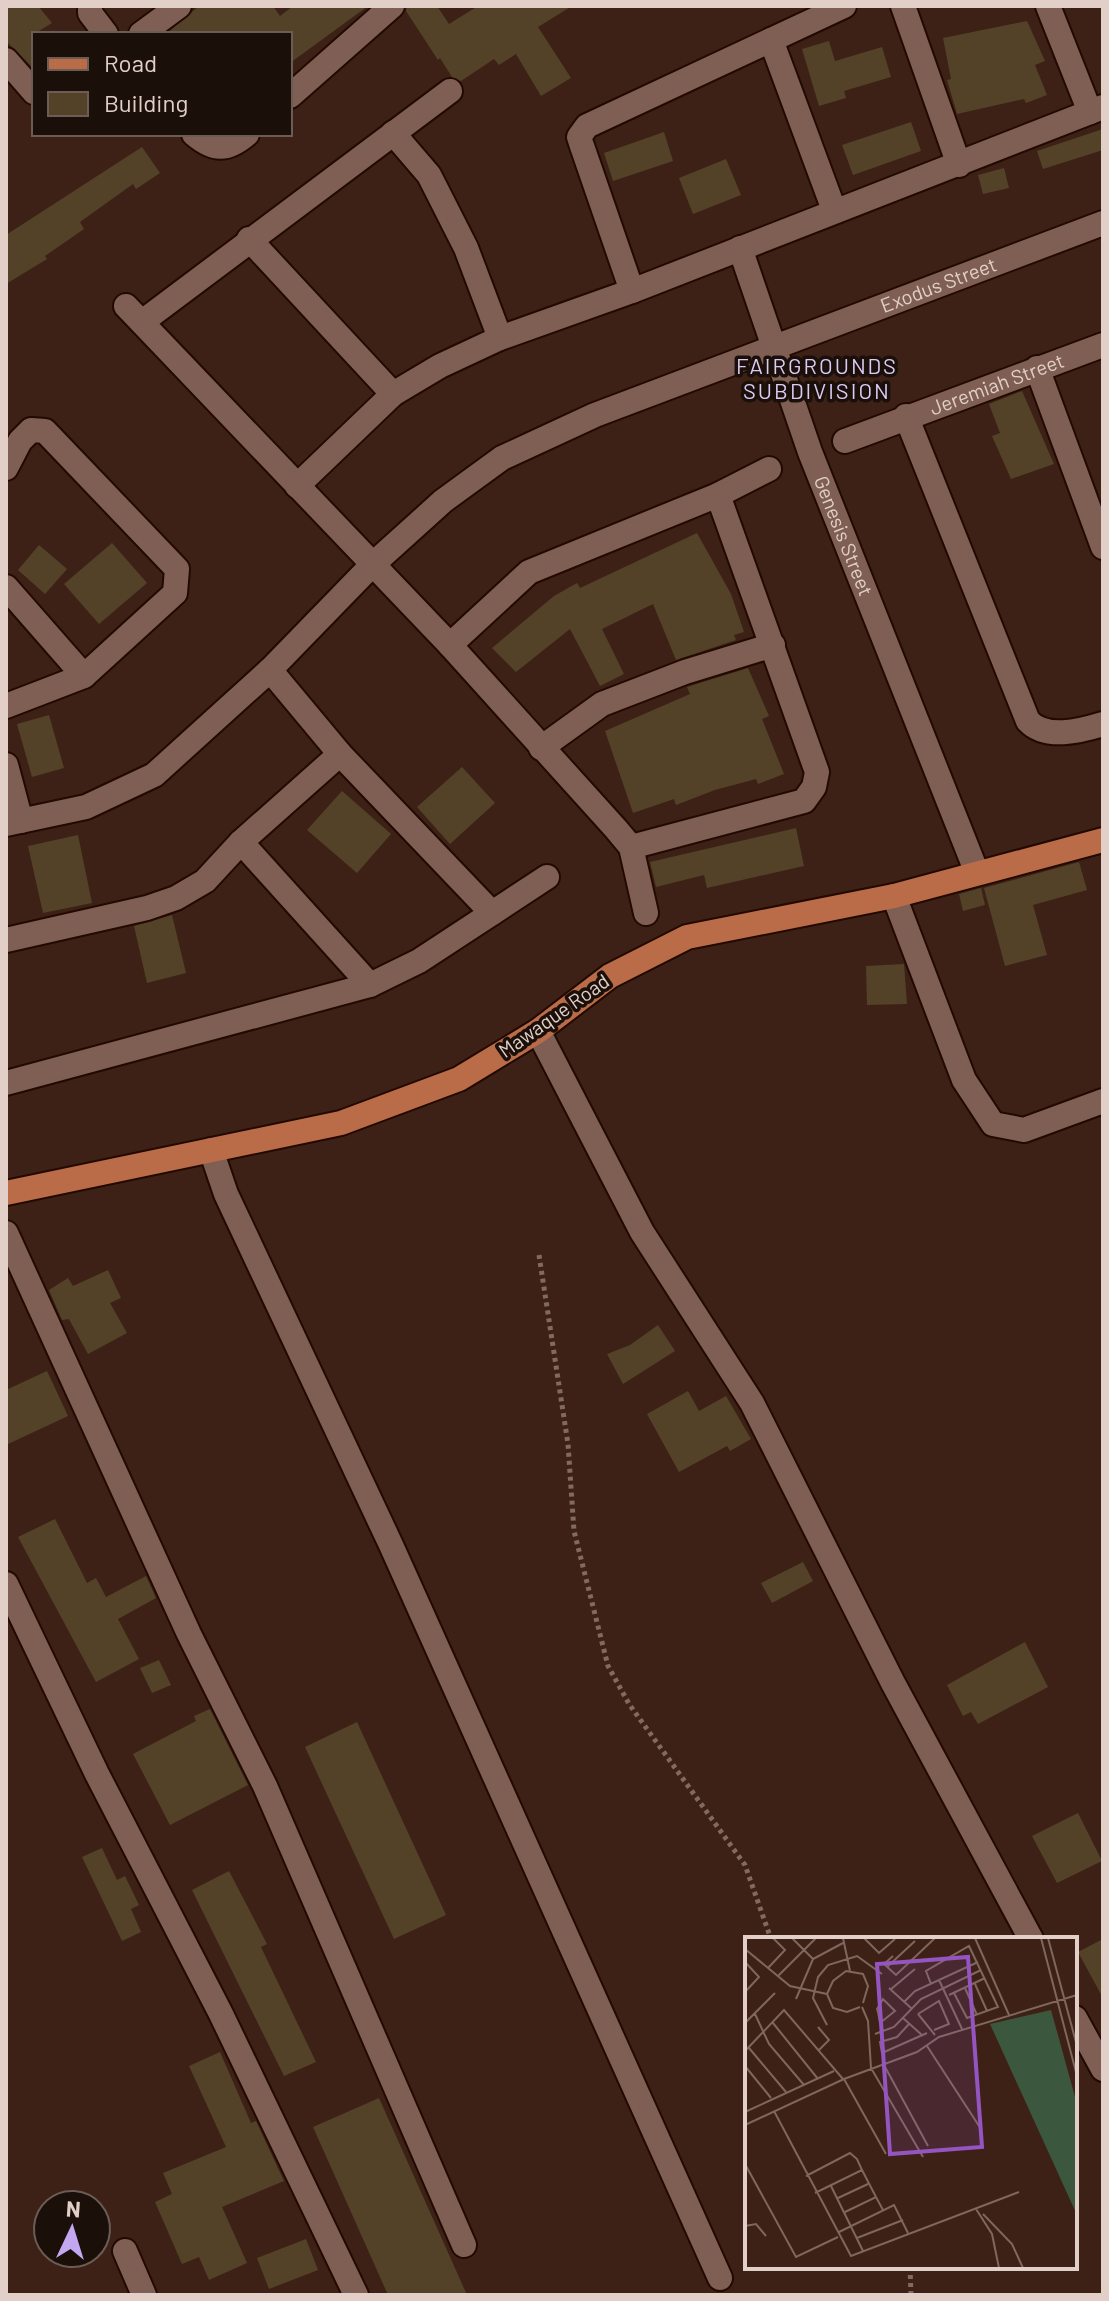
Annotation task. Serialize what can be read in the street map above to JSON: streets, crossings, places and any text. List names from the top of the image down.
{
  "streets": {
    "main road": ["Mawaque Road"],
    "street": ["Exodus Street", "Jeremiah Street", "Genesis Street"]
  },
  "crossings": [
    ["Exodus Street", "Genesis Street"],
    ["Genesis Street", "Mawaque Road"]
  ],
  "districts": ["FAIRGROUNDS SUBDIVISION"],
  "legend": ["Road", "Building"],
  "north": "top"
}
